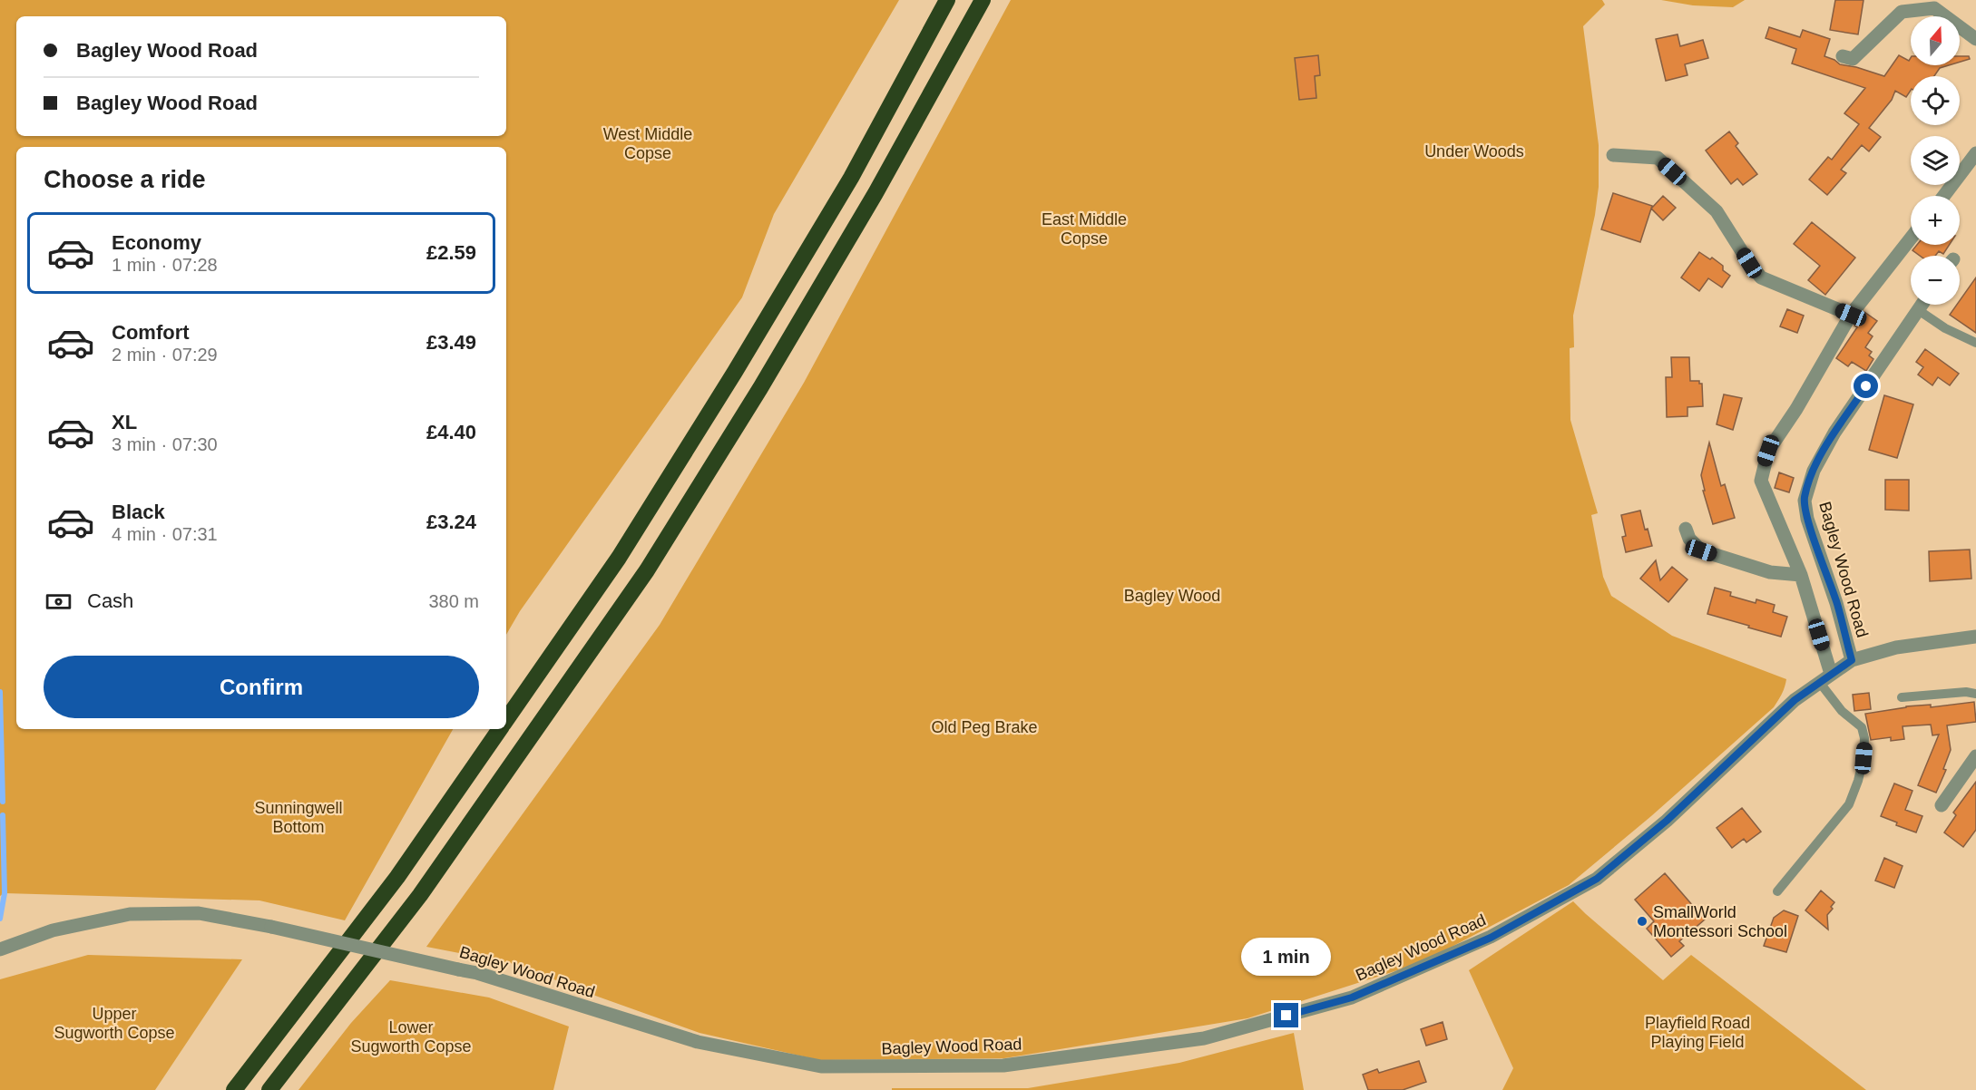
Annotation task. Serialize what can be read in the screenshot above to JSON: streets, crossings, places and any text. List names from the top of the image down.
{
  "streets": {
    "street": ["Bagley Wood Road"]
  },
  "parks": [
    "West Middle Copse",
    "Under Woods",
    "East Middle Copse",
    "Bagley Wood",
    "Old Peg Brake",
    "Sunningwell Bottom",
    "Upper Sugworth Copse",
    "Playfield Road Playing Field",
    "Lower Sugworth Copse"
  ],
  "places": ["SmallWorld Montessori School"],
  "north": "top",
  "page": {
    "map_buttons": ["+", "−"],
    "banner": ["Bagley Wood Road", "Bagley Wood Road"],
    "heading": "Choose a ride",
    "list": [
      {
        "name": "Economy",
        "note": "1 min · 07:28",
        "value": "£2.59"
      },
      {
        "name": "Comfort",
        "note": "2 min · 07:29",
        "value": "£3.49"
      },
      {
        "name": "XL",
        "note": "3 min · 07:30",
        "value": "£4.40"
      },
      {
        "name": "Black",
        "note": "4 min · 07:31",
        "value": "£3.24"
      }
    ],
    "pay": ["Cash", "380 m"],
    "buttons": "Confirm",
    "bubble": "1 min"
  }
}
